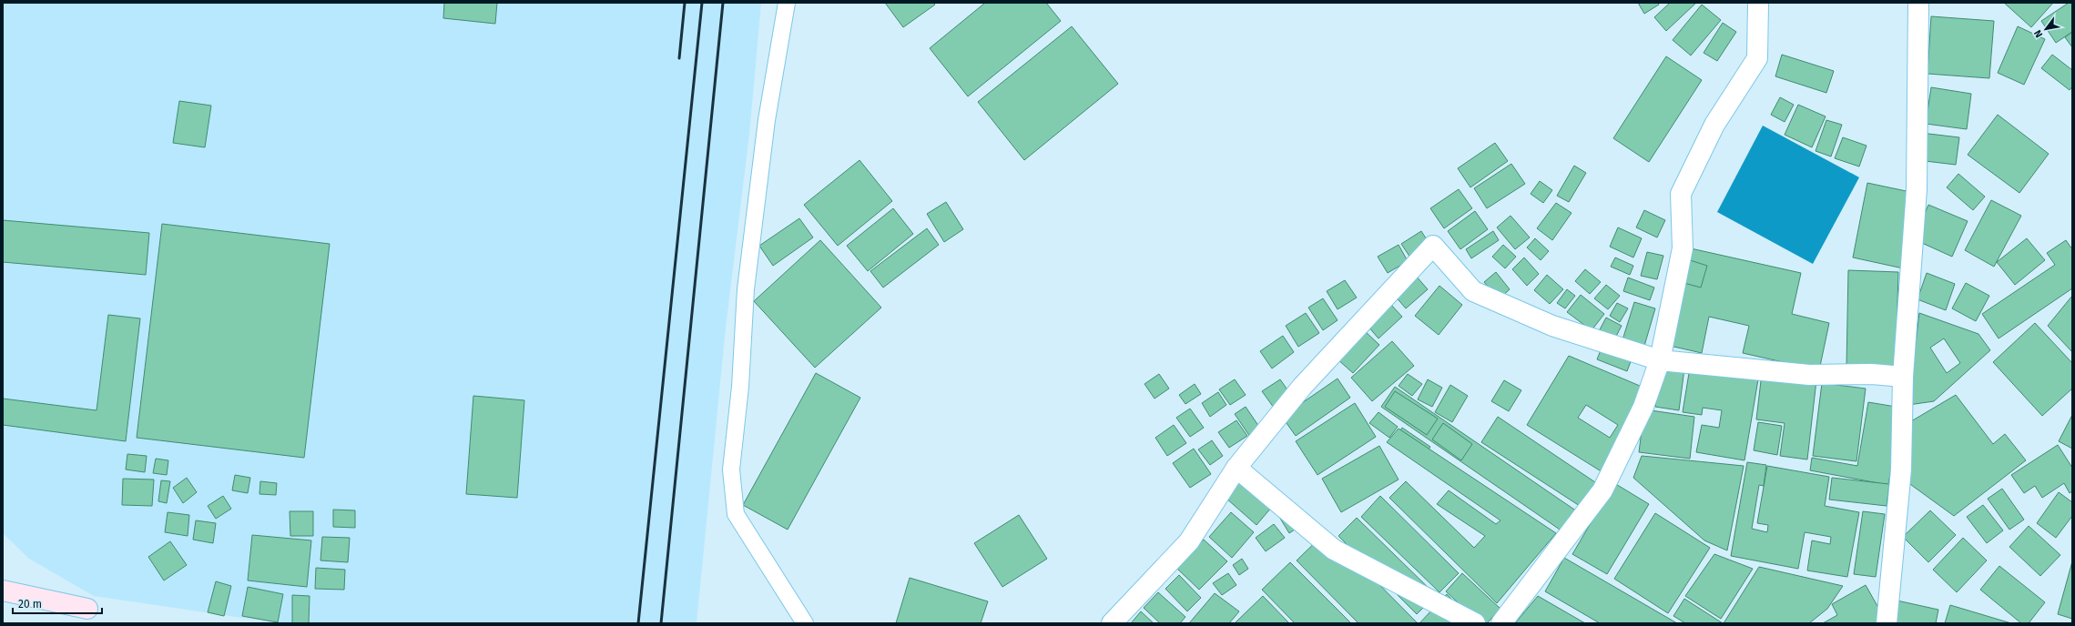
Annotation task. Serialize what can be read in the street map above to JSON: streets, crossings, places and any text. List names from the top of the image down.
{
  "scale_bar": "20 m",
  "north": "bottom left"
}
